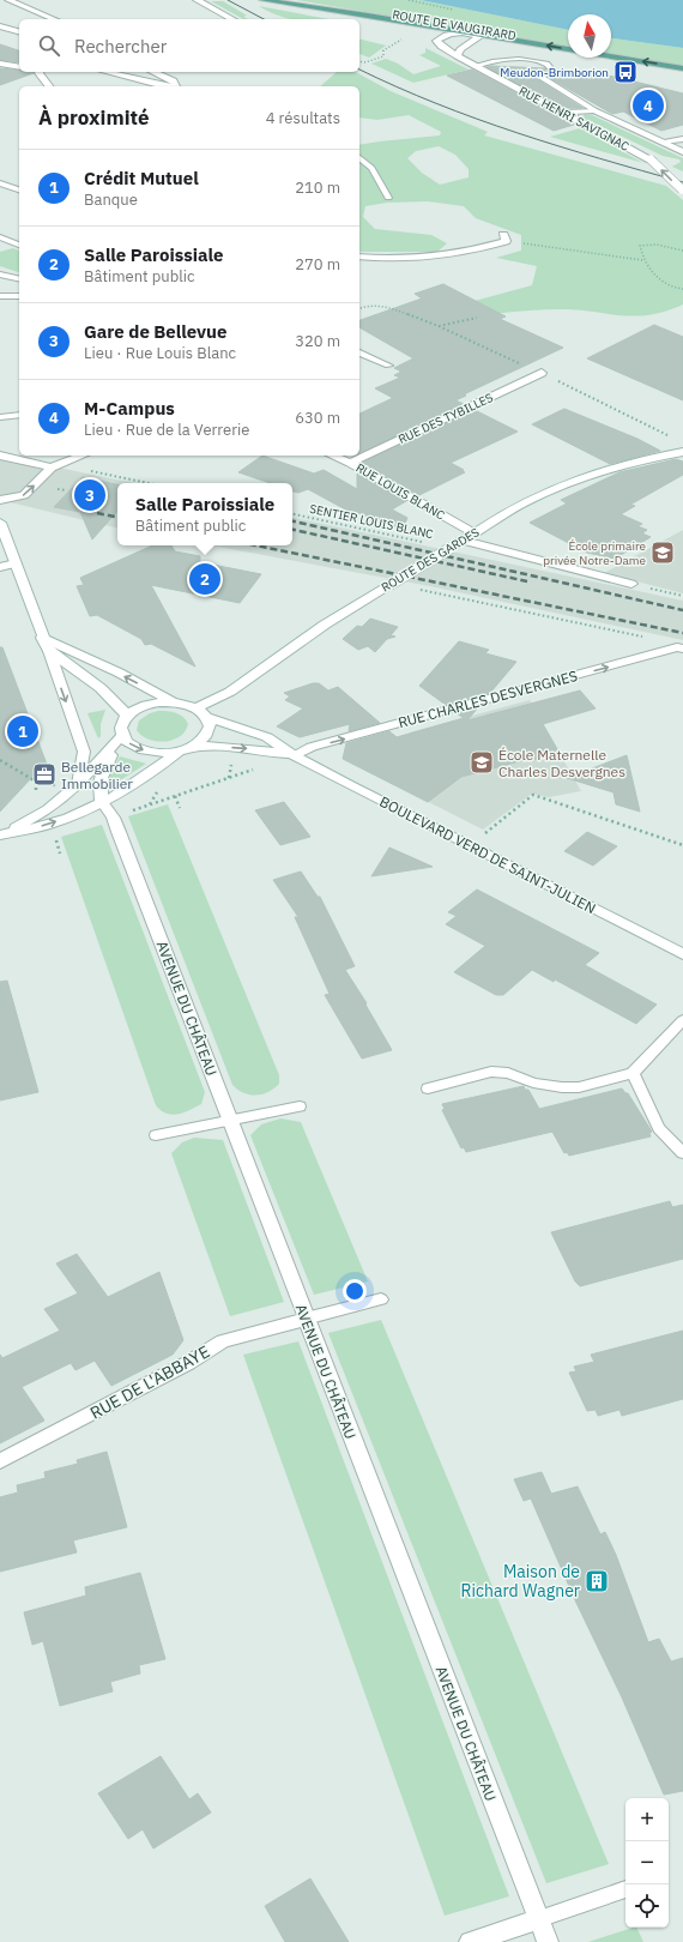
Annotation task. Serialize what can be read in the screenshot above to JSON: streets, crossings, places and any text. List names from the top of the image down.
{
  "streets": {
    "main road": ["ROUTE DE VAUGIRARD"],
    "street": [
      "RUE HENRI SAVIGNAC",
      "RUE DES TYBILLES",
      "RUE LOUIS BLANC",
      "ROUTE DES GARDES",
      "RUE CHARLES DESVERGNES",
      "BOULEVARD VERD DE SAINT-JULIEN",
      "AVENUE DU CHÂTEAU",
      "RUE DE L'ABBAYE"
    ],
    "path": ["SENTIER LOUIS BLANC"]
  },
  "crossings": [
    ["RUE DES TYBILLES", "RUE LOUIS BLANC"],
    ["RUE LOUIS BLANC", "ROUTE DES GARDES"],
    ["SENTIER LOUIS BLANC", "ROUTE DES GARDES"],
    ["ROUTE DES GARDES", "BOULEVARD VERD DE SAINT-JULIEN"],
    ["RUE CHARLES DESVERGNES", "BOULEVARD VERD DE SAINT-JULIEN"],
    ["AVENUE DU CHÂTEAU", "RUE DE L'ABBAYE"]
  ],
  "one_way": ["RUE CHARLES DESVERGNES"],
  "places": {
    "bus stop": ["Meudon-Brimborion"],
    "school or university": ["École primaire privée Notre-Dame", "École Maternelle Charles Desvergnes"],
    "office": ["Bellegarde Immobilier"],
    "building": ["Maison de Richard Wagner"]
  },
  "north": "top",
  "page": {
    "search": "Rechercher",
    "heading": ["À proximité", "4 résultats"],
    "pins": [
      "4",
      "3",
      "2",
      "1"
    ],
    "list": [
      {
        "mark": "1",
        "name": "Crédit Mutuel",
        "note": "Banque",
        "value": "210 m"
      },
      {
        "mark": "2",
        "name": "Salle Paroissiale",
        "note": "Bâtiment public",
        "value": "270 m"
      },
      {
        "mark": "3",
        "name": "Gare de Bellevue",
        "note": "Lieu · Rue Louis Blanc",
        "value": "320 m"
      },
      {
        "mark": "4",
        "name": "M-Campus",
        "note": "Lieu · Rue de la Verrerie",
        "value": "630 m"
      }
    ],
    "popup": ["Salle Paroissiale", "Bâtiment public"],
    "map_buttons": ["+", "−"]
  }
}
